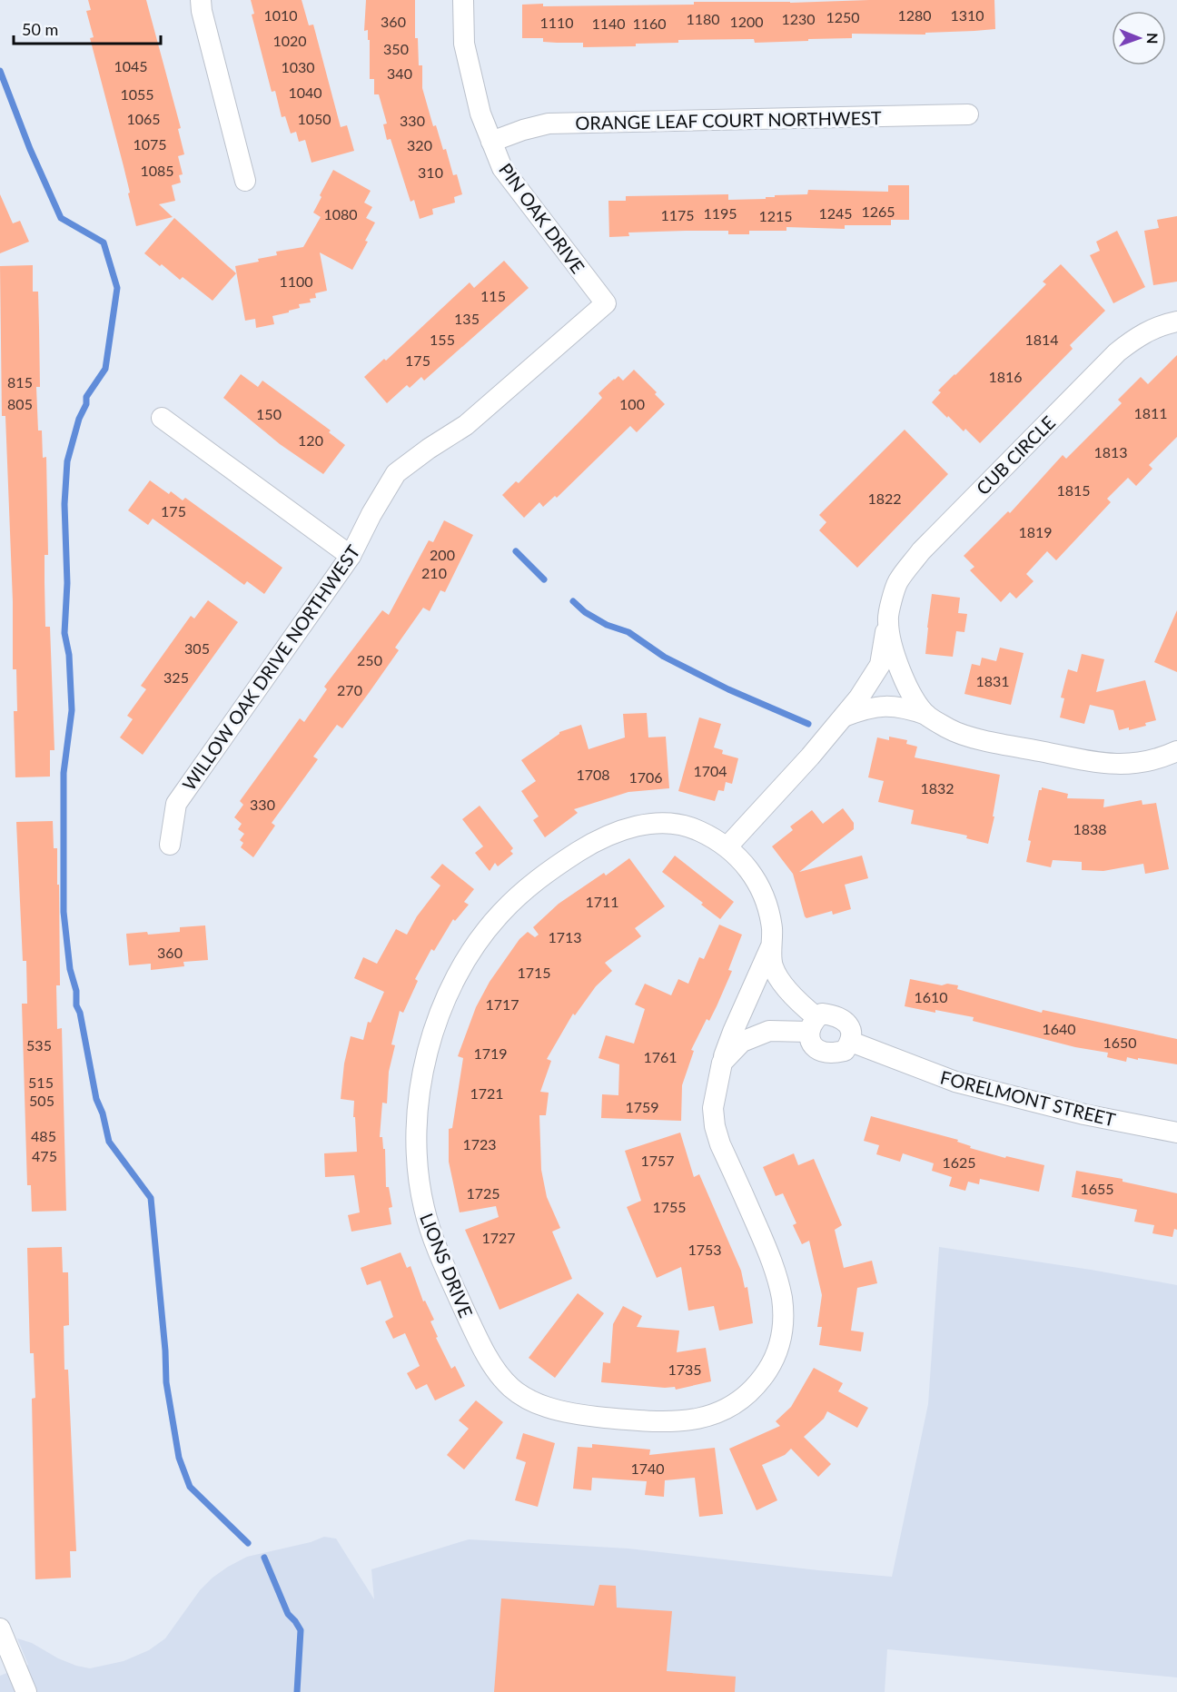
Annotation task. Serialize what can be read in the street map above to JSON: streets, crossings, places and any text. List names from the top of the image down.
{
  "streets": {
    "street": [
      "ORANGE LEAF COURT NORTHWEST",
      "PIN OAK DRIVE",
      "CUB CIRCLE",
      "WILLOW OAK DRIVE NORTHWEST",
      "FORELMONT STREET",
      "LIONS DRIVE"
    ]
  },
  "crossings": [
    ["ORANGE LEAF COURT NORTHWEST", "PIN OAK DRIVE"],
    ["PIN OAK DRIVE", "WILLOW OAK DRIVE NORTHWEST"],
    ["CUB CIRCLE", "LIONS DRIVE"],
    ["FORELMONT STREET", "LIONS DRIVE"]
  ],
  "house_numbers": [
    "1010",
    "1280",
    "1310",
    "1250",
    "1180",
    "1230",
    "360",
    "1200",
    "1110",
    "1140",
    "1160",
    "1020",
    "350",
    "1045",
    "1030",
    "340",
    "1040",
    "1055",
    "1065",
    "1050",
    "330",
    "1075",
    "320",
    "1085",
    "310",
    "1265",
    "1195",
    "1245",
    "1080",
    "1175",
    "1215",
    "1100",
    "115",
    "135",
    "155",
    "1814",
    "175",
    "1816",
    "815",
    "805",
    "100",
    "1811",
    "150",
    "120",
    "1813",
    "1815",
    "1822",
    "175",
    "1819",
    "200",
    "210",
    "305",
    "250",
    "325",
    "1831",
    "270",
    "1704",
    "1708",
    "1706",
    "1832",
    "330",
    "1838",
    "1711",
    "1713",
    "360",
    "1715",
    "1610",
    "1717",
    "1640",
    "1650",
    "535",
    "1719",
    "1761",
    "515",
    "1721",
    "505",
    "1759",
    "485",
    "1723",
    "475",
    "1757",
    "1625",
    "1655",
    "1725",
    "1755",
    "1727",
    "1753",
    "1735",
    "1740"
  ],
  "scale_bar": "50 m",
  "north": "right"
}
